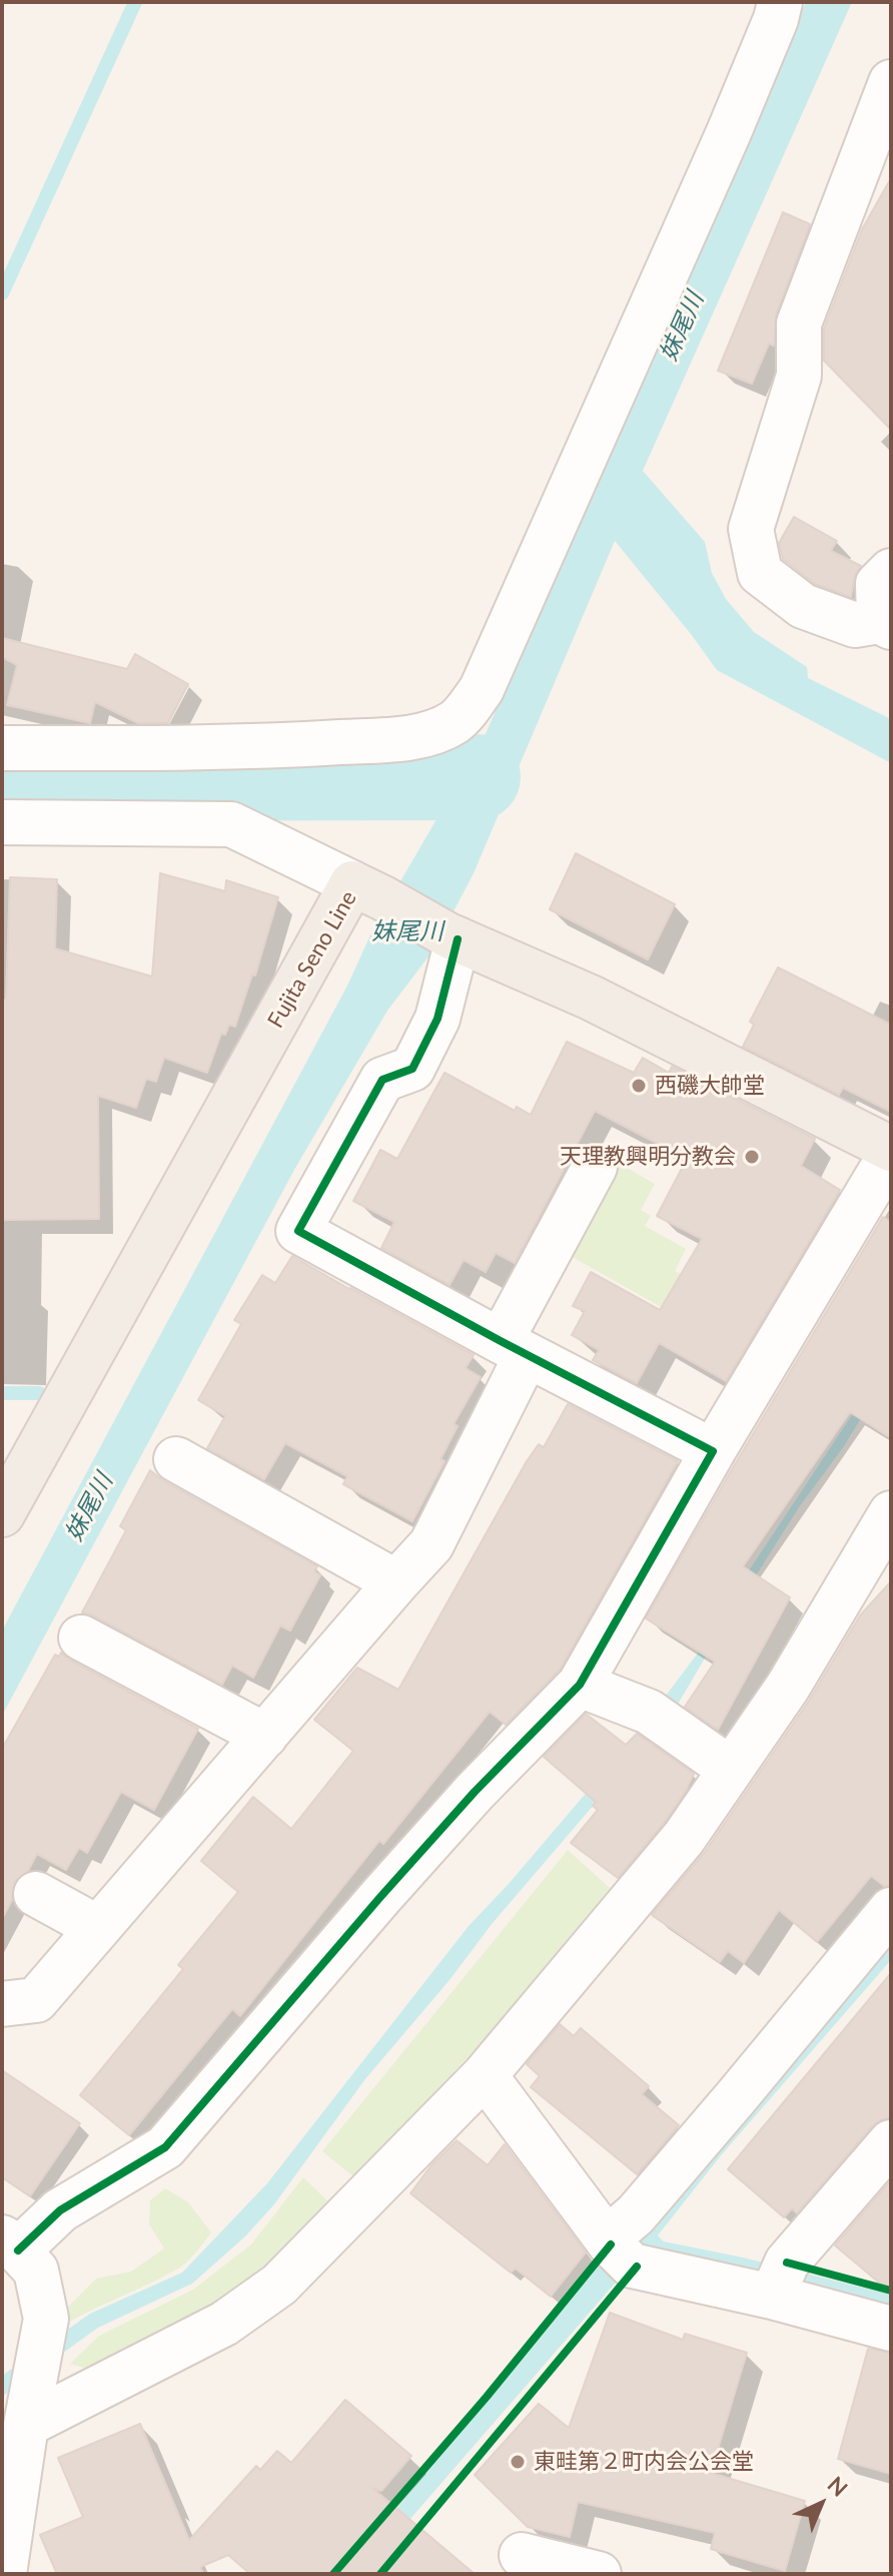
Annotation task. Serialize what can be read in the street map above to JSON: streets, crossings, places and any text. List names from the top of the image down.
{
  "streets": {
    "main road": ["Fujita Seno Line"]
  },
  "water": ["妹尾川"],
  "places": ["西磯大帥堂", "天理教興明分教会", "東畦第２町内会公会堂"],
  "north": "top right"
}
